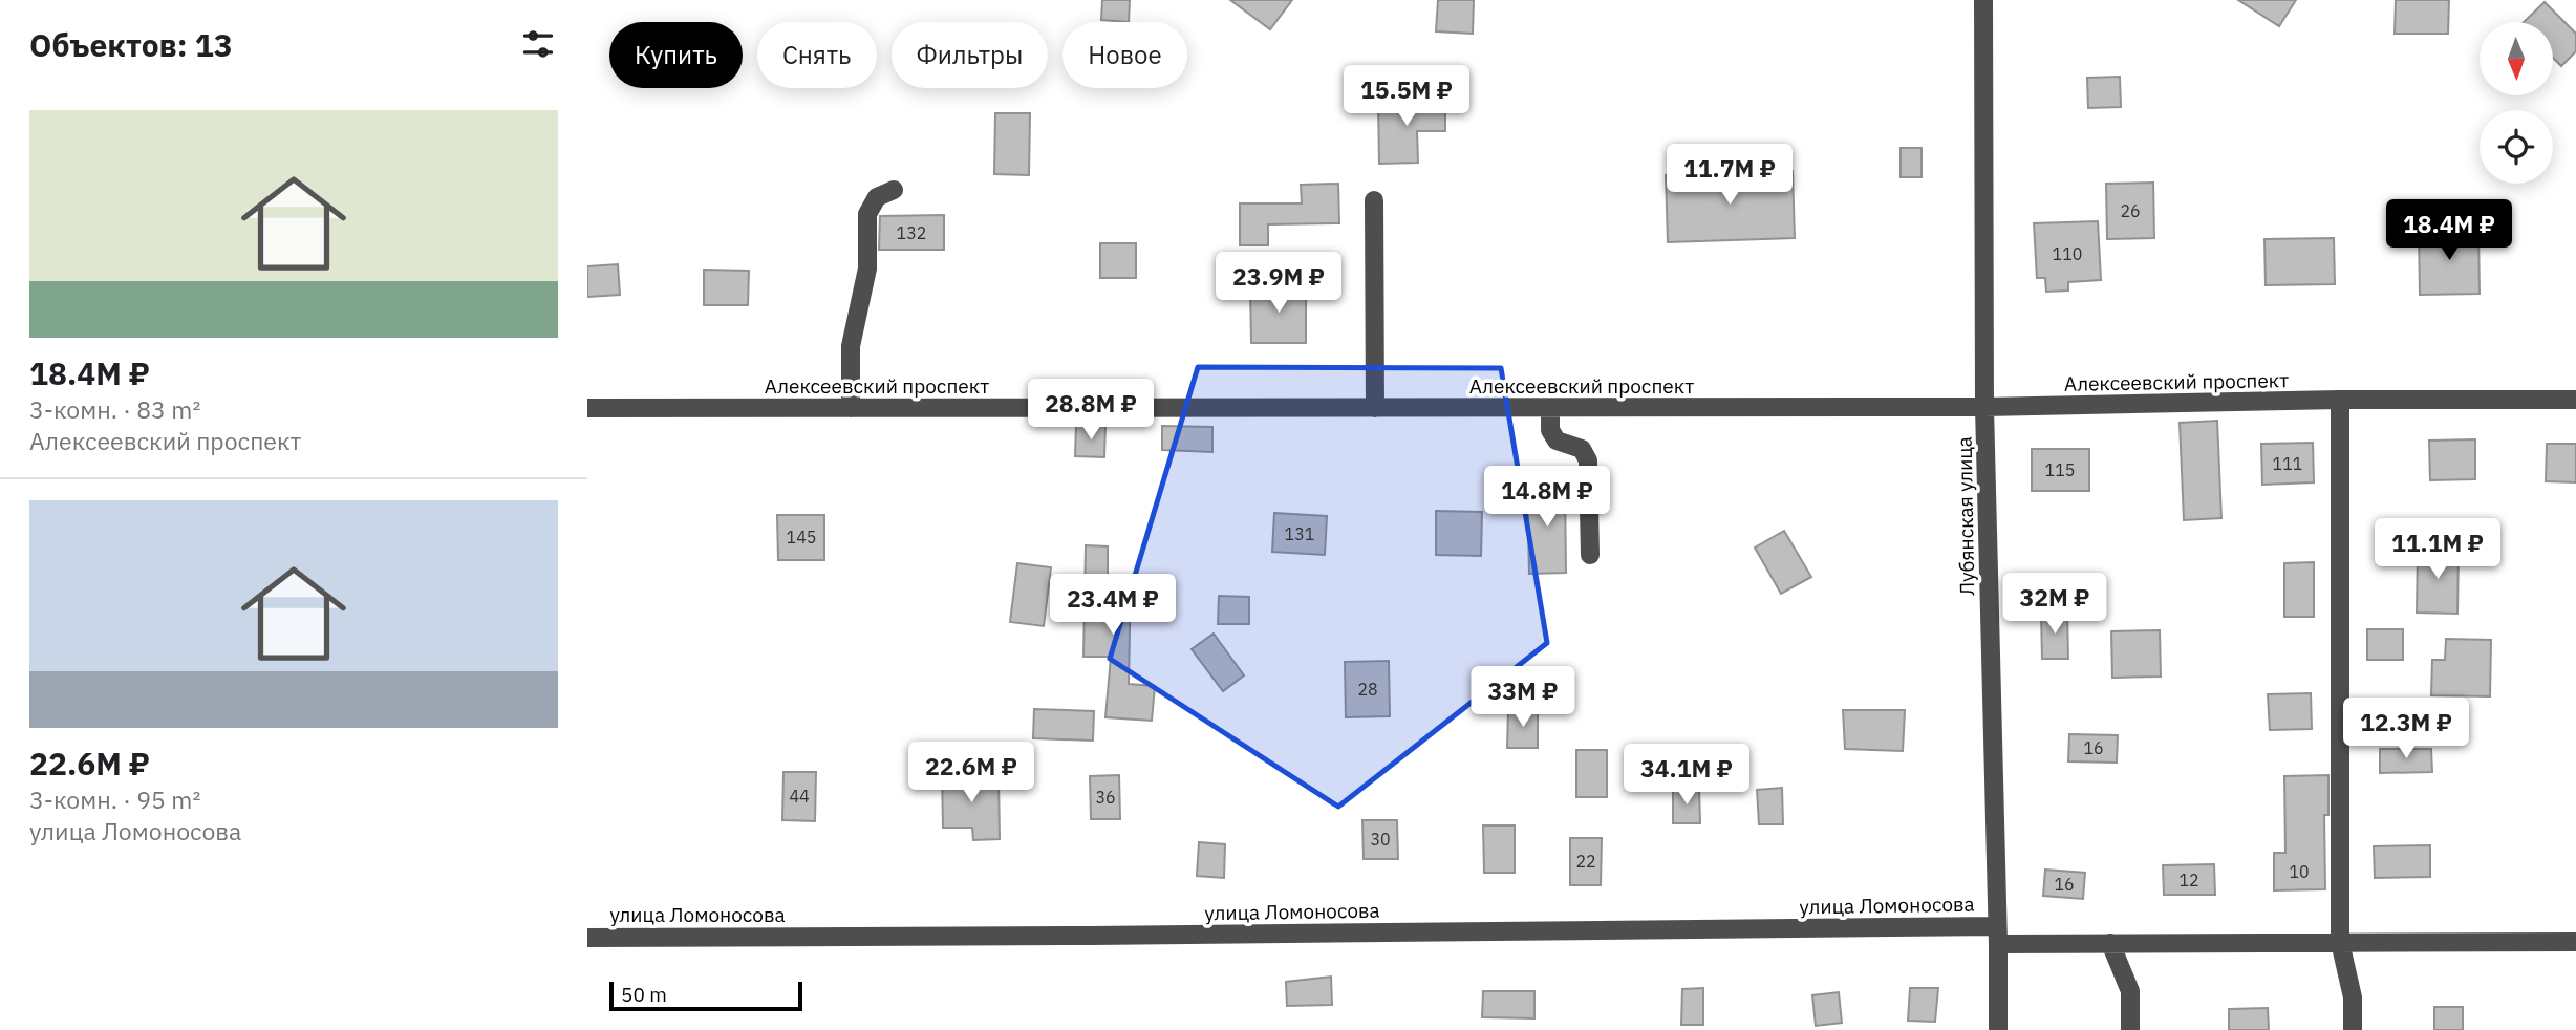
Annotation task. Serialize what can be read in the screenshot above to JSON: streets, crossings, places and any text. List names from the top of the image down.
{
  "streets": {
    "street": ["Алексеевский проспект", "Лубянская улица", "улица Ломоносова"]
  },
  "crossings": [
    ["Алексеевский проспект", "Лубянская улица"],
    ["Лубянская улица", "улица Ломоносова"]
  ],
  "house_numbers": [
    "26",
    "132",
    "110",
    "111",
    "115",
    "131",
    "145",
    "28",
    "16",
    "44",
    "36",
    "30",
    "22",
    "10",
    "12",
    "16"
  ],
  "scale_bar": "50 m",
  "north": "bottom",
  "page": {
    "heading": "Объектов: 13",
    "chip": [
      "Купить",
      "Снять",
      "Фильтры",
      "Новое"
    ],
    "price": [
      "15.5M ₽",
      "11.7M ₽",
      "18.4M ₽",
      "23.9M ₽",
      "28.8M ₽",
      "14.8M ₽",
      "11.1M ₽",
      "32M ₽",
      "23.4M ₽",
      "33M ₽",
      "12.3M ₽",
      "22.6M ₽",
      "34.1M ₽"
    ],
    "list": [
      {
        "name": "18.4M ₽",
        "note": "3-комн. · 83 m² · Алексеевский проспект"
      },
      {
        "name": "22.6M ₽",
        "note": "3-комн. · 95 m² · улица Ломоносова"
      }
    ],
    "scale": "50 m"
  }
}
